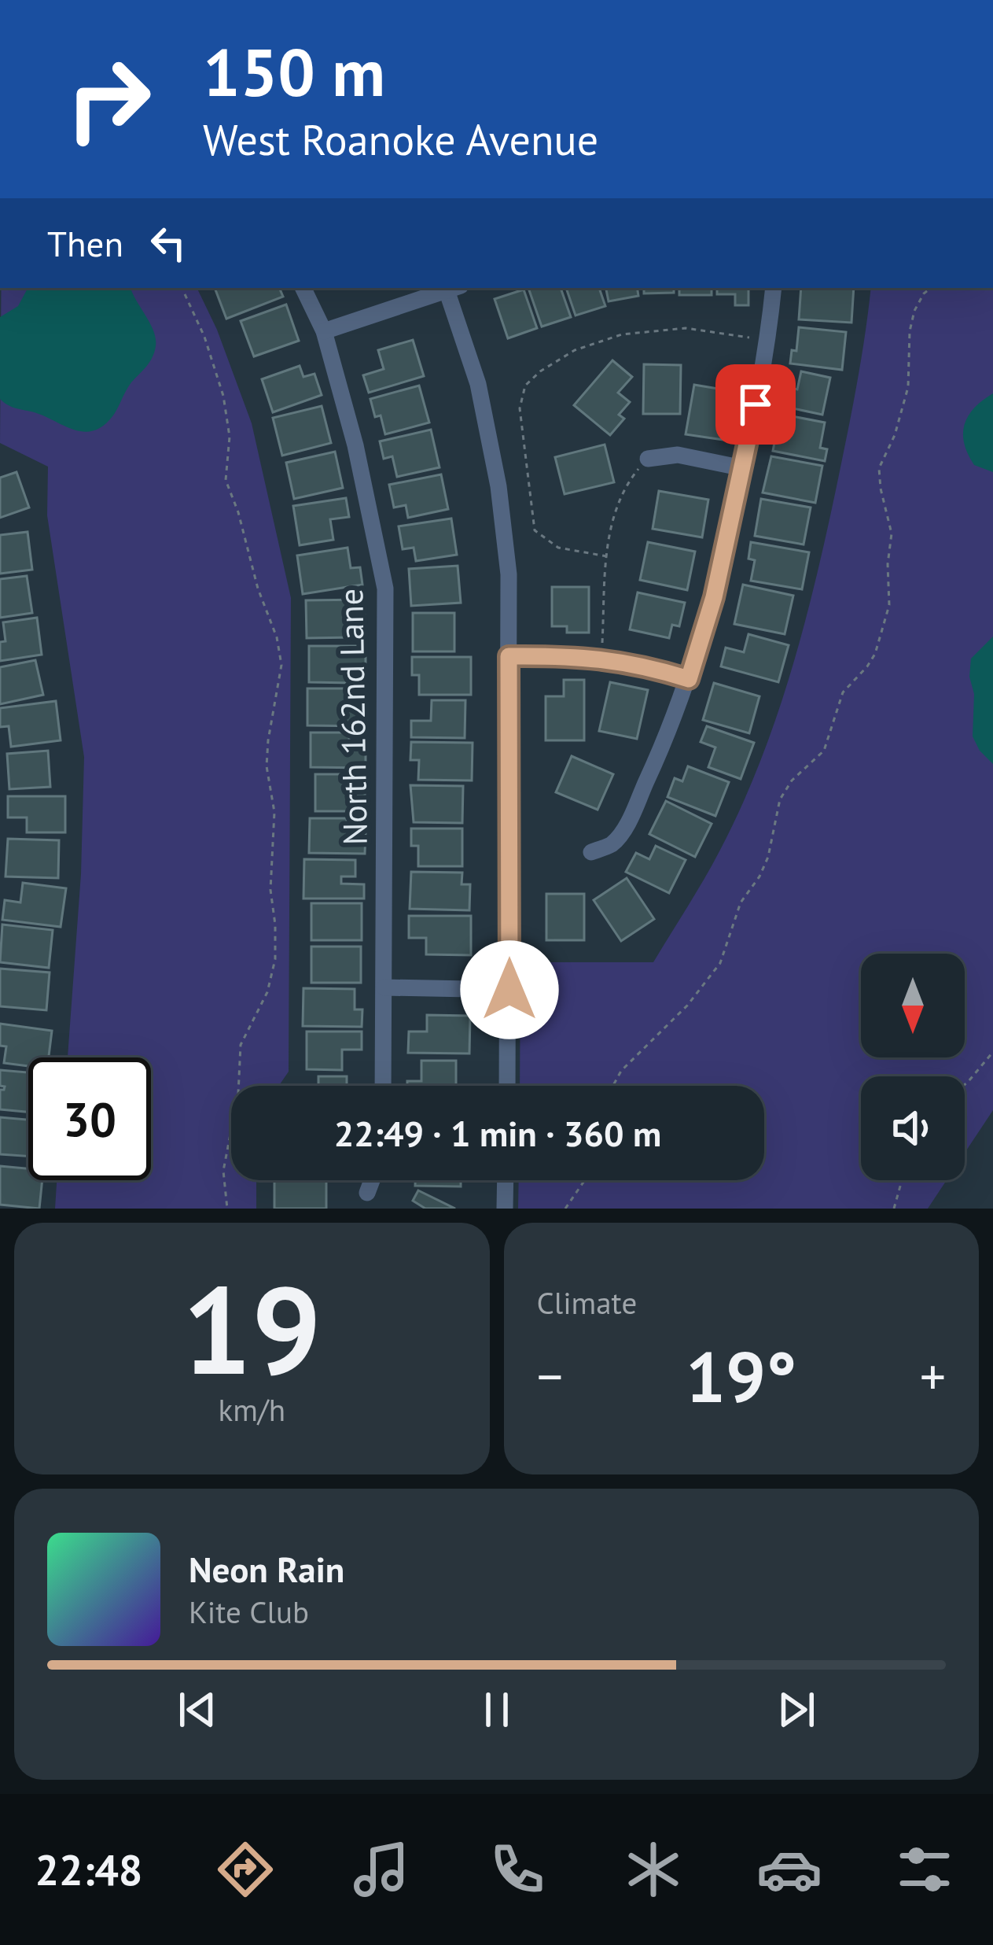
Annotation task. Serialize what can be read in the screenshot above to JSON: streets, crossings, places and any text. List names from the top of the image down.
{
  "streets": {
    "street": ["North 162nd Lane"]
  },
  "north": "bottom",
  "page": {
    "turn": ["150 m", "West Roanoke Avenue"],
    "then": "Then",
    "limit": "30",
    "trip": "22:49 · 1 min · 360 m",
    "tile": [
      ["19", "km/h"],
      "Climate"
    ],
    "heat": ["−", "19°", "+"],
    "song": ["Neon Rain", "Kite Club"],
    "tabs": "22:48"
  }
}
